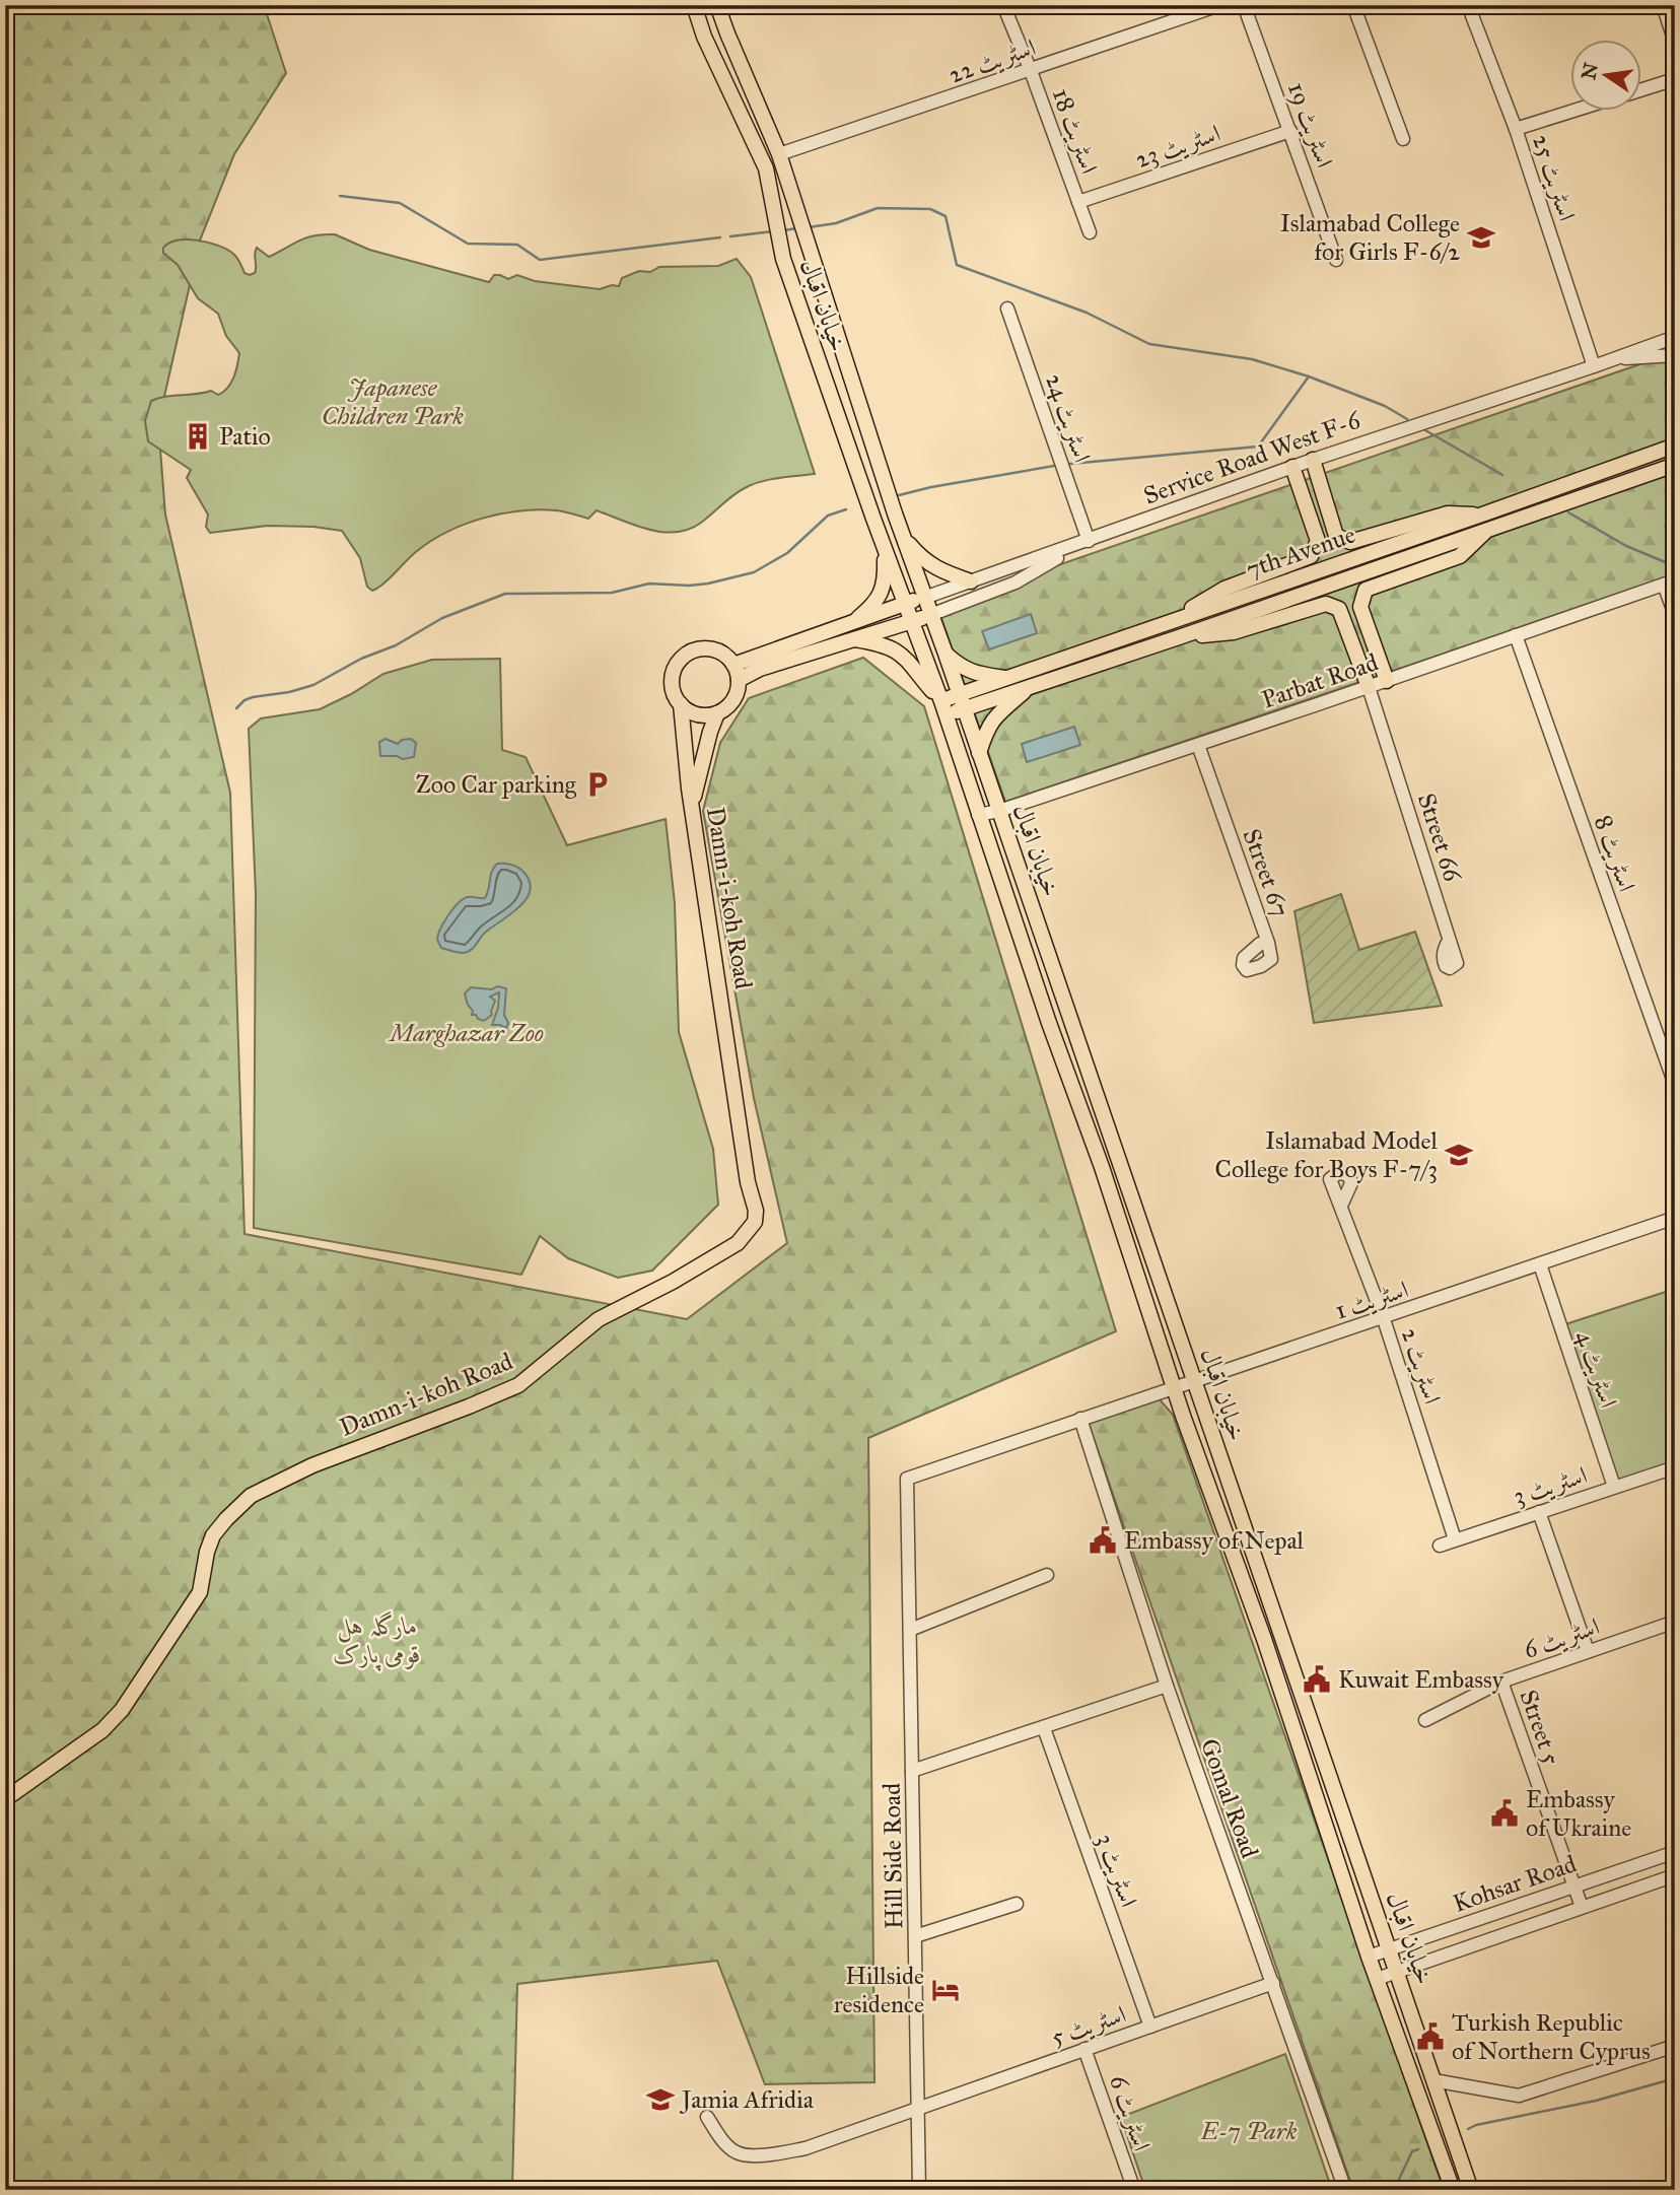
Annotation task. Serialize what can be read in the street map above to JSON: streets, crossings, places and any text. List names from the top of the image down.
{
  "streets": {
    "main road": [
      "خیابان اقبال",
      "Service Road West F-6",
      "7th Avenue",
      "Damn-i-koh Road"
    ],
    "street": [
      "اسٹریٹ 22",
      "اسٹریٹ 19",
      "اسٹریٹ 18",
      "اسٹریٹ 23",
      "اسٹریٹ 25",
      "اسٹریٹ 24",
      "Parbat Road",
      "Street 66",
      "اسٹریٹ 8",
      "Street 67",
      "اسٹریٹ 1",
      "اسٹریٹ 2",
      "اسٹریٹ 4",
      "اسٹریٹ 3",
      "اسٹریٹ 6",
      "Street 5",
      "Gomal Road",
      "Hill Side Road",
      "Kohsar Road",
      "اسٹریٹ 5"
    ]
  },
  "crossings": [
    ["اسٹریٹ 22", "اسٹریٹ 18"],
    ["اسٹریٹ 22", "خیابان اقبال"],
    ["اسٹریٹ 19", "اسٹریٹ 23"],
    ["اسٹریٹ 18", "اسٹریٹ 23"],
    ["اسٹریٹ 25", "Service Road West F-6"],
    ["خیابان اقبال", "Service Road West F-6"],
    ["خیابان اقبال", "7th Avenue"],
    ["خیابان اقبال", "Parbat Road"],
    ["خیابان اقبال", "اسٹریٹ 1"],
    ["خیابان اقبال", "Kohsar Road"],
    ["اسٹریٹ 24", "Service Road West F-6"],
    ["Parbat Road", "Street 66"],
    ["Parbat Road", "اسٹریٹ 8"],
    ["Parbat Road", "Street 67"],
    ["اسٹریٹ 1", "اسٹریٹ 2"],
    ["اسٹریٹ 1", "اسٹریٹ 4"],
    ["اسٹریٹ 1", "Gomal Road"],
    ["اسٹریٹ 1", "Hill Side Road"],
    ["اسٹریٹ 2", "اسٹریٹ 3"],
    ["اسٹریٹ 4", "اسٹریٹ 3"],
    ["اسٹریٹ 3", "اسٹریٹ 5"],
    ["اسٹریٹ 6", "Street 5"],
    ["اسٹریٹ 6", "اسٹریٹ 5"],
    ["Street 5", "Kohsar Road"],
    ["Gomal Road", "اسٹریٹ 5"],
    ["Hill Side Road", "اسٹریٹ 5"]
  ],
  "parks": [
    "Japanese Children Park",
    "Marghazar Zoo",
    "مارگلہ ہل قومی پارک",
    "E-7 Park"
  ],
  "places": {
    "school or university": ["Islamabad College for Girls F-6/2", "Islamabad Model College for Boys F-7/3", "Jamia Afridia"],
    "building": ["Patio"],
    "parking": ["Zoo Car parking"],
    "public building": [
      "Embassy of Nepal",
      "Kuwait Embassy",
      "Embassy of Ukraine",
      "Turkish Republic of Northern Cyprus"
    ],
    "hotel": ["Hillside residence"]
  },
  "north": "left"
}
